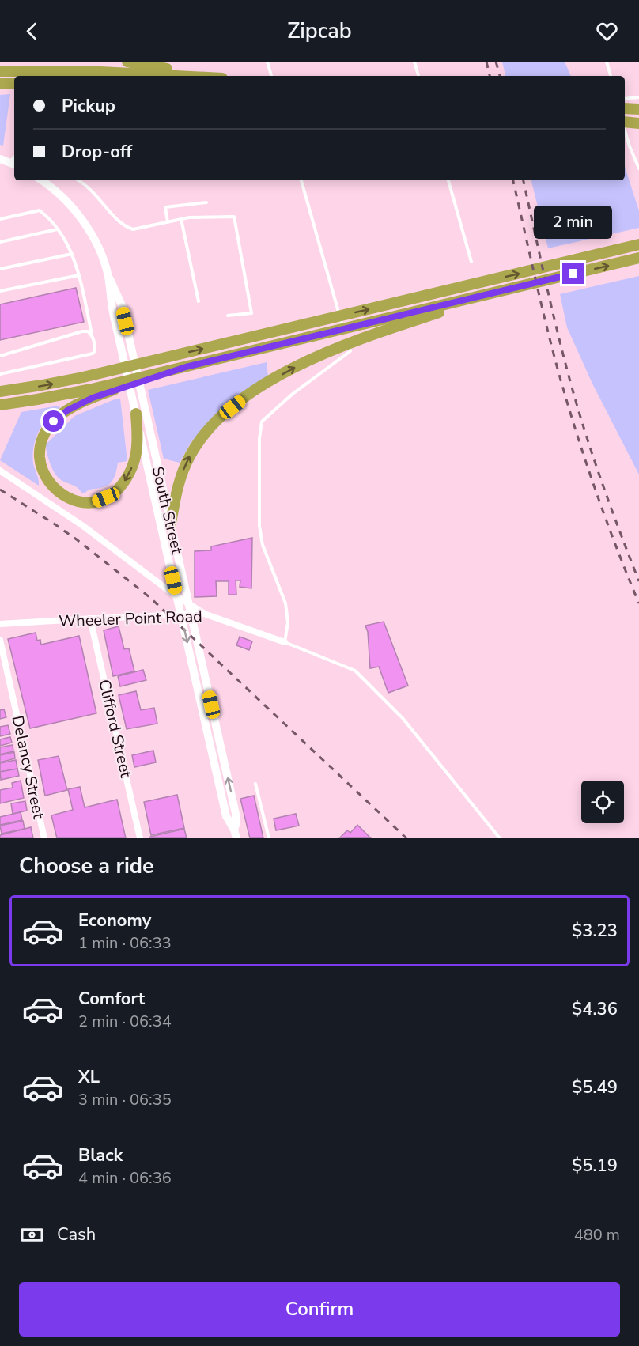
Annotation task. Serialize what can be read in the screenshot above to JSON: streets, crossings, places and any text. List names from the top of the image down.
{
  "streets": {
    "main road": ["South Street"],
    "street": ["Wheeler Point Road", "Clifford Street", "Delancy Street"]
  },
  "crossings": [
    ["Wheeler Point Road", "Clifford Street"]
  ],
  "page": {
    "header": "Zipcab",
    "banner": ["Pickup", "Drop-off"],
    "bubble": "2 min",
    "heading": "Choose a ride",
    "list": [
      {
        "name": "Economy",
        "note": "1 min · 06:33",
        "value": "$3.23"
      },
      {
        "name": "Comfort",
        "note": "2 min · 06:34",
        "value": "$4.36"
      },
      {
        "name": "XL",
        "note": "3 min · 06:35",
        "value": "$5.49"
      },
      {
        "name": "Black",
        "note": "4 min · 06:36",
        "value": "$5.19"
      }
    ],
    "pay": ["Cash", "480 m"],
    "buttons": "Confirm"
  }
}
